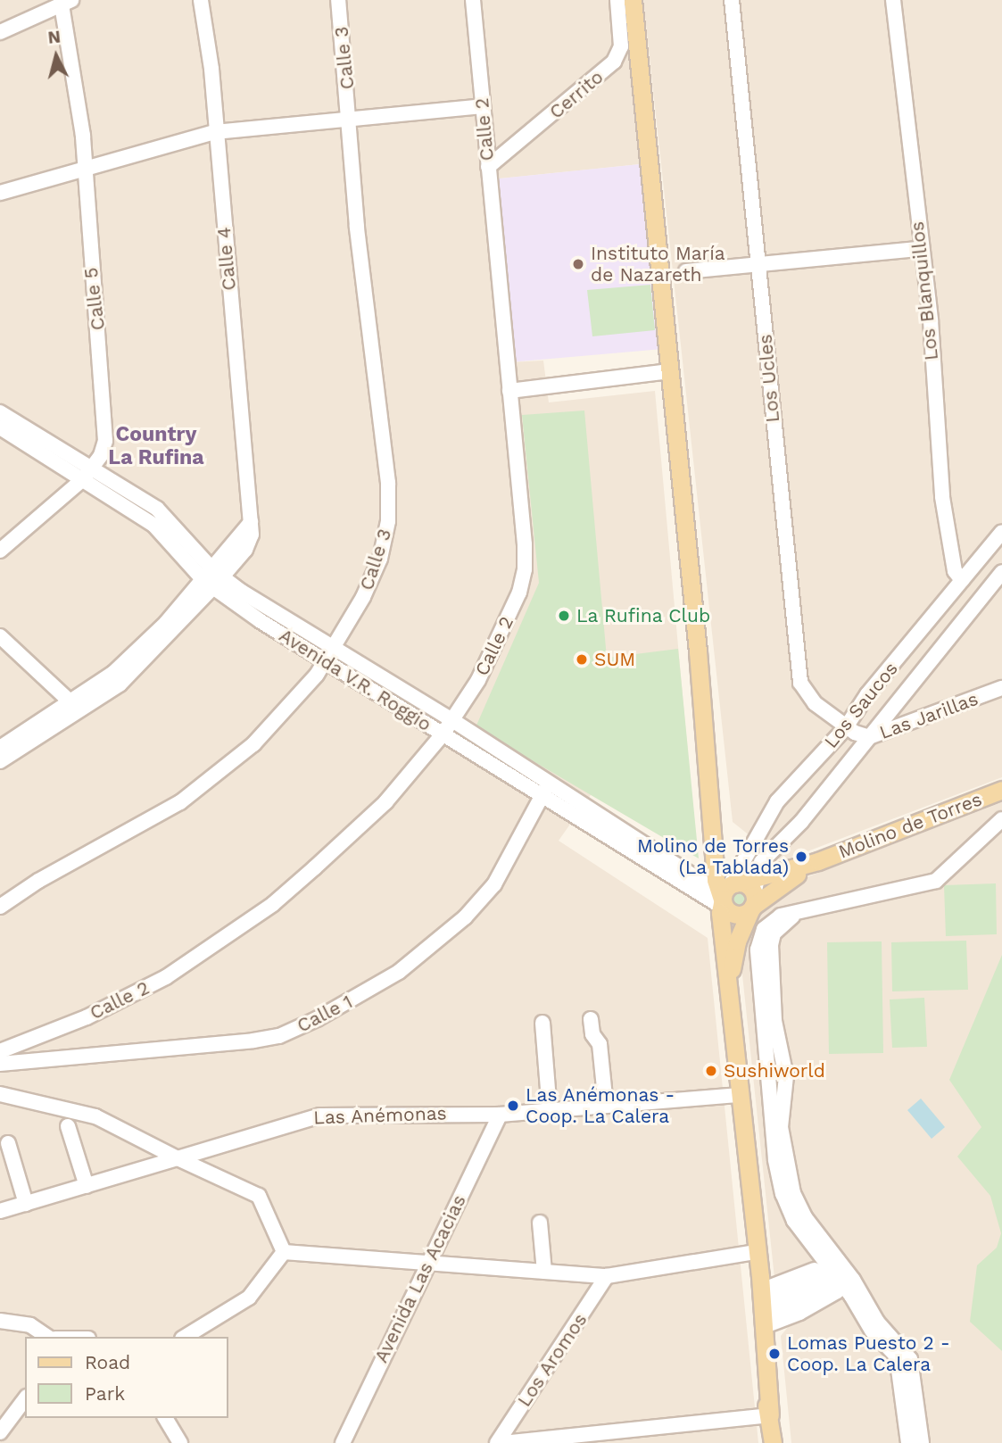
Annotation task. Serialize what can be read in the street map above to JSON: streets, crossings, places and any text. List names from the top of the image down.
{
  "streets": {
    "main road": ["Molino de Torres"],
    "street": [
      "Calle 3",
      "Cerrito",
      "Calle 2",
      "Calle 4",
      "Los Blanquillos",
      "Calle 5",
      "Los Ucles",
      "Avenida V.R. Roggio",
      "Los Saucos",
      "Las Jarillas",
      "Calle 1",
      "Las Anémonas",
      "Avenida Las Acacias",
      "Los Aromos"
    ]
  },
  "crossings": [
    ["Calle 3", "Avenida V.R. Roggio"],
    ["Cerrito", "Calle 2"],
    ["Calle 2", "Avenida V.R. Roggio"],
    ["Calle 4", "Avenida V.R. Roggio"],
    ["Los Blanquillos", "Los Saucos"],
    ["Calle 5", "Avenida V.R. Roggio"],
    ["Los Ucles", "Los Saucos"],
    ["Los Ucles", "Las Jarillas"],
    ["Avenida V.R. Roggio", "Los Saucos"],
    ["Avenida V.R. Roggio", "Molino de Torres"],
    ["Avenida V.R. Roggio", "Calle 1"],
    ["Los Saucos", "Las Jarillas"],
    ["Los Saucos", "Molino de Torres"],
    ["Las Anémonas", "Avenida Las Acacias"]
  ],
  "districts": ["Country La Rufina"],
  "places": [
    "Instituto María de Nazareth",
    "La Rufina Club",
    "SUM",
    "Molino de Torres (La Tablada)",
    "Sushiworld",
    "Las Anémonas - Coop. La Calera",
    "Lomas Puesto 2 - Coop. La Calera"
  ],
  "legend": ["Road", "Park"],
  "north": "top"
}
